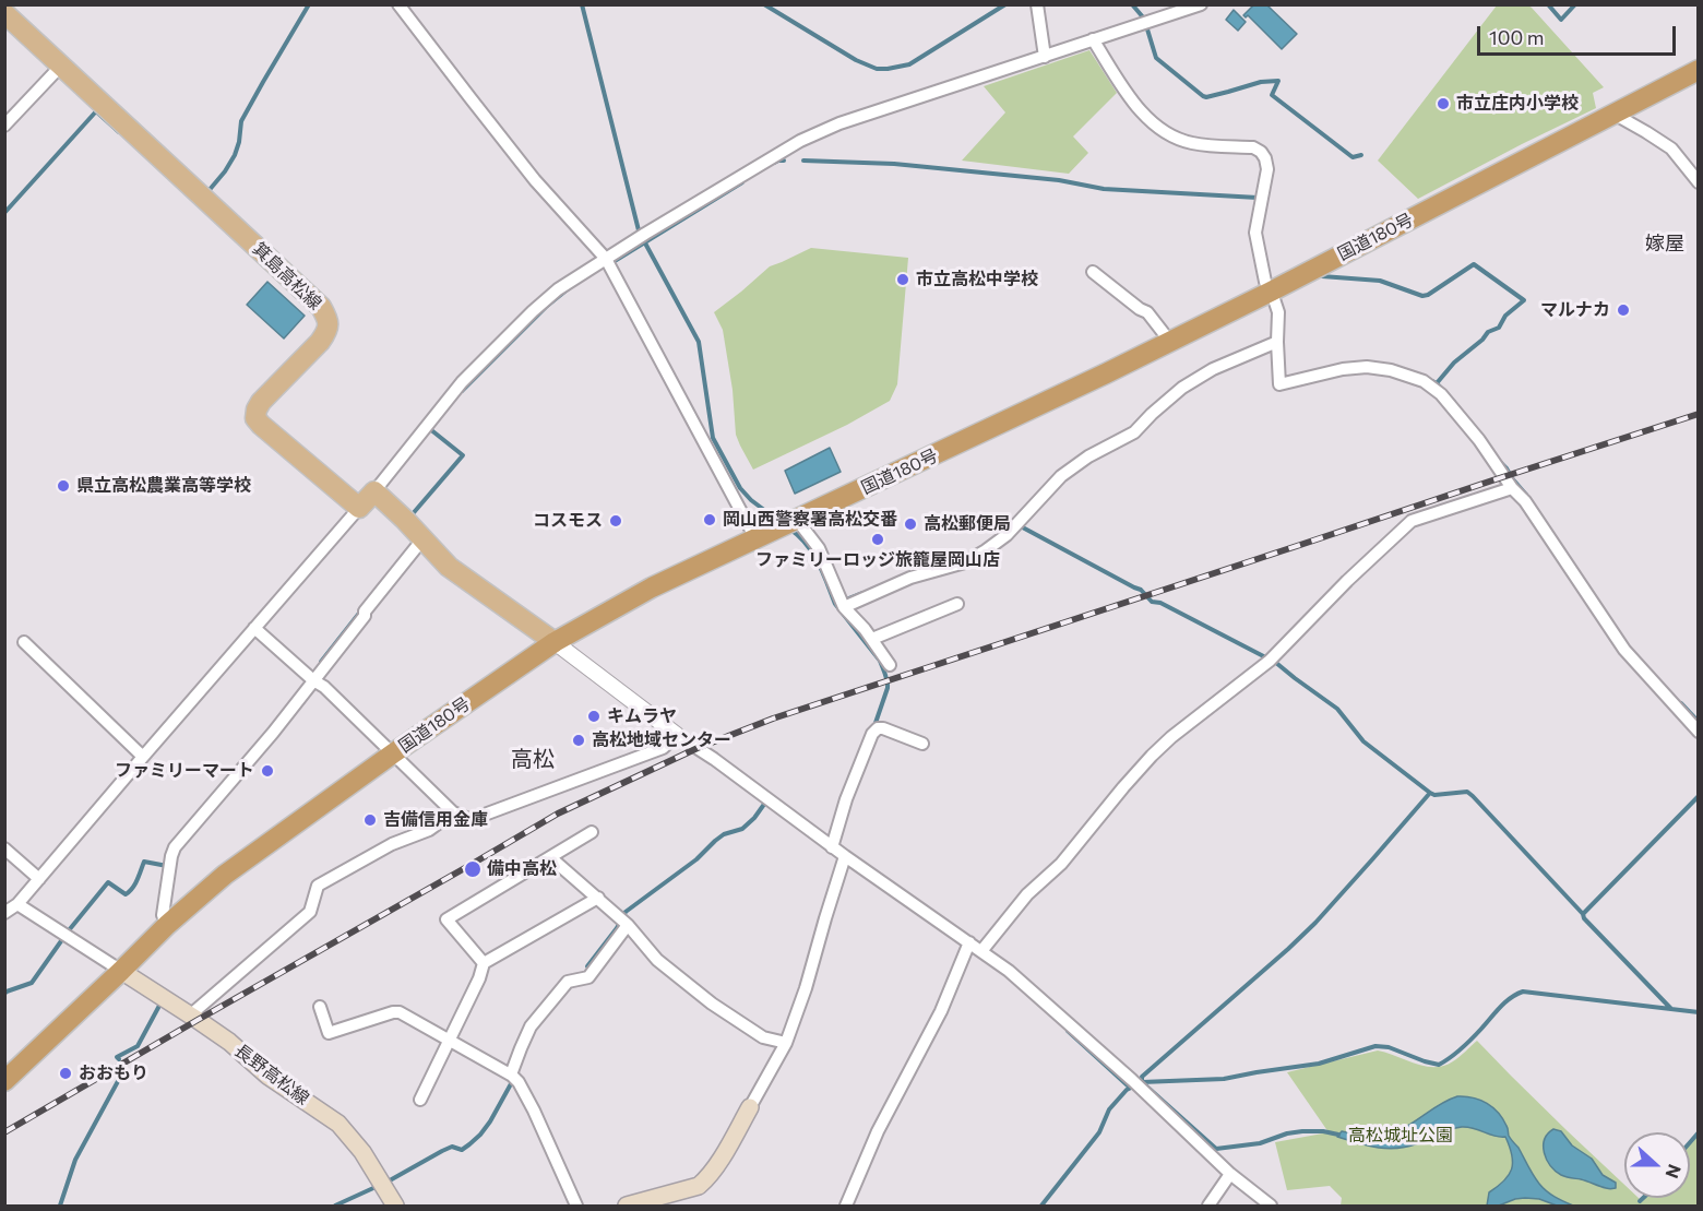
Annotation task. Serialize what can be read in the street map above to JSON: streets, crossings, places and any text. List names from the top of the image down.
{
  "streets": {
    "highway": ["国道180号"],
    "main road": ["箕島高松線", "長野高松線"]
  },
  "crossings": [
    ["国道180号", "長野高松線"]
  ],
  "districts": ["嫁屋", "高松"],
  "parks": ["高松城址公園"],
  "places": [
    "市立庄内小学校",
    "市立高松中学校",
    "マルナカ",
    "県立高松農業高等学校",
    "岡山西警察署高松交番",
    "コスモス",
    "高松郵便局",
    "ファミリーロッジ旅籠屋岡山店",
    "キムラヤ",
    "高松地域センター",
    "ファミリーマート",
    "吉備信用金庫",
    "備中高松",
    "おおもり"
  ],
  "scale_bar": "100 m",
  "north": "right"
}
